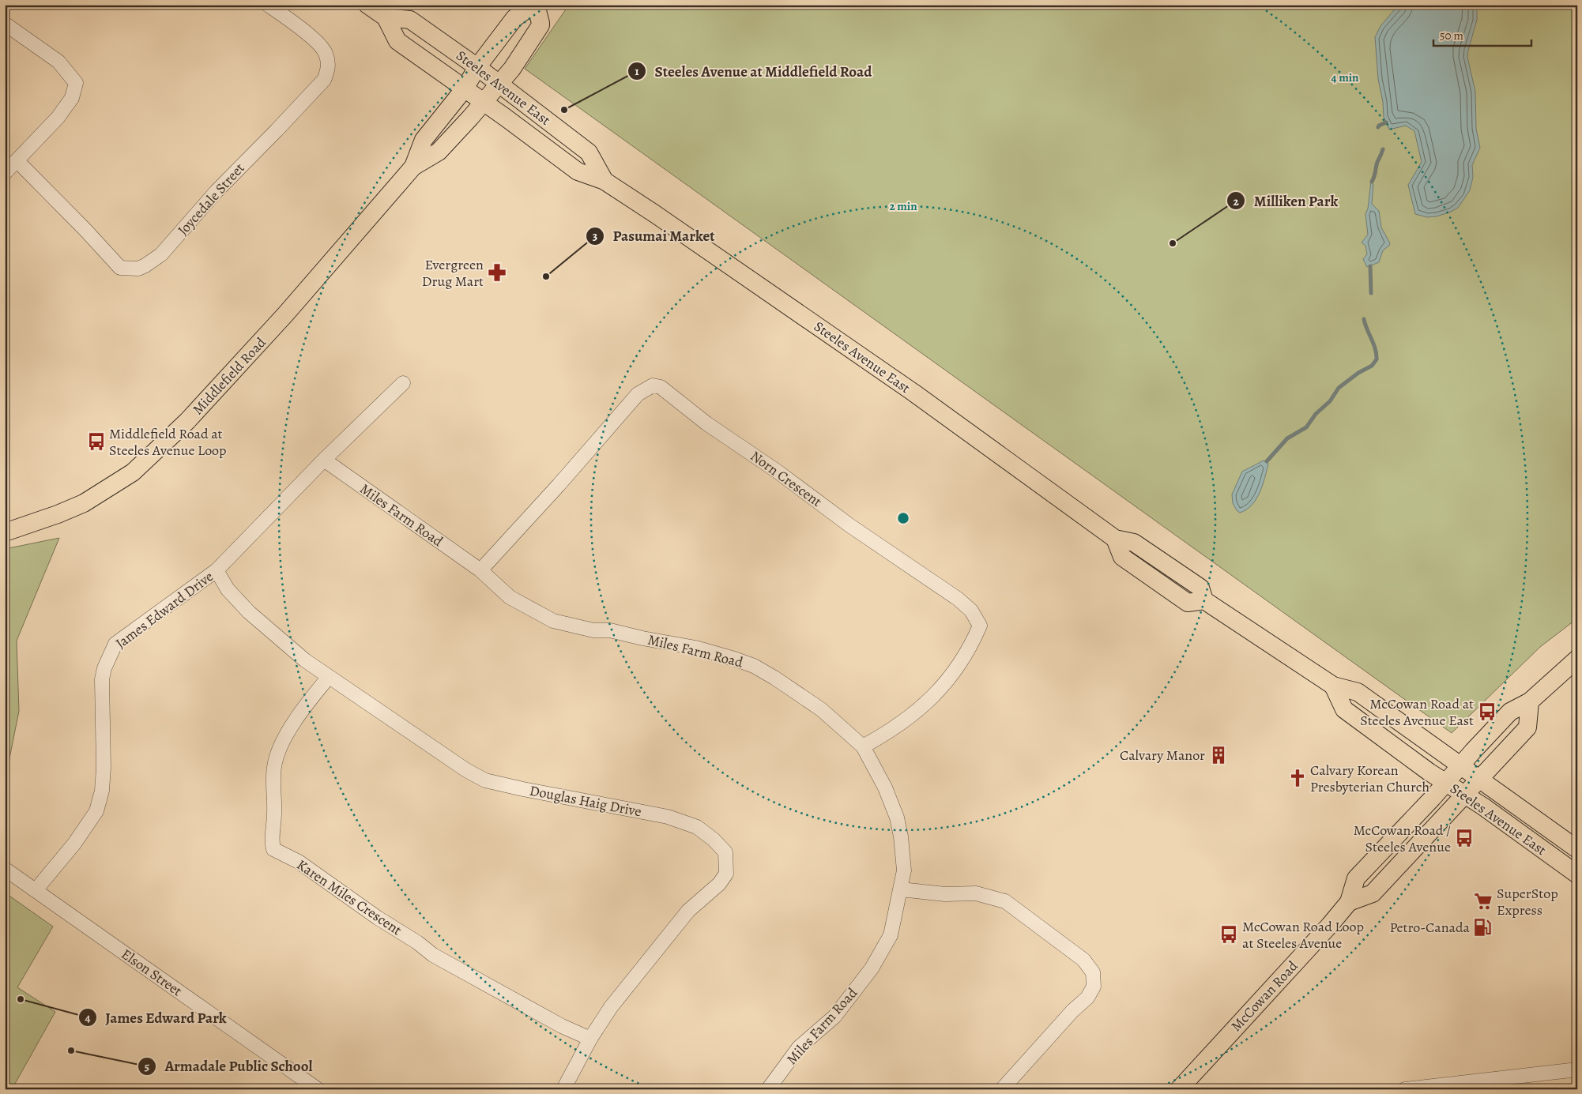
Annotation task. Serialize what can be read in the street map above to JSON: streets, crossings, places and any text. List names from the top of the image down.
{
  "streets": {
    "main road": ["Steeles Avenue East", "Middlefield Road", "McCowan Road"],
    "street": [
      "Joycedale Street",
      "Norn Crescent",
      "Miles Farm Road",
      "James Edward Drive",
      "Douglas Haig Drive",
      "Karen Miles Crescent",
      "Elson Street"
    ]
  },
  "crossings": [
    ["Steeles Avenue East", "Middlefield Road"],
    ["Steeles Avenue East", "McCowan Road"],
    ["Norn Crescent", "Miles Farm Road"],
    ["Miles Farm Road", "James Edward Drive"],
    ["James Edward Drive", "Douglas Haig Drive"],
    ["James Edward Drive", "Elson Street"],
    ["Douglas Haig Drive", "Karen Miles Crescent"]
  ],
  "places": {
    "other": [
      "Steeles Avenue at Middlefield Road",
      "Milliken Park",
      "Pasumai Market",
      "James Edward Park",
      "Armadale Public School"
    ],
    "pharmacy": ["Evergreen Drug Mart"],
    "bus stop": [
      "Middlefield Road at Steeles Avenue Loop",
      "McCowan Road at Steeles Avenue East",
      "McCowan Road / Steeles Avenue",
      "McCowan Road Loop at Steeles Avenue"
    ],
    "building": ["Calvary Manor"],
    "church": ["Calvary Korean Presbyterian Church"],
    "supermarket": ["SuperStop Express"],
    "fuel station": ["Petro-Canada"]
  },
  "scale_bar": "50 m",
  "rings": ["4 min", "2 min"]
}
